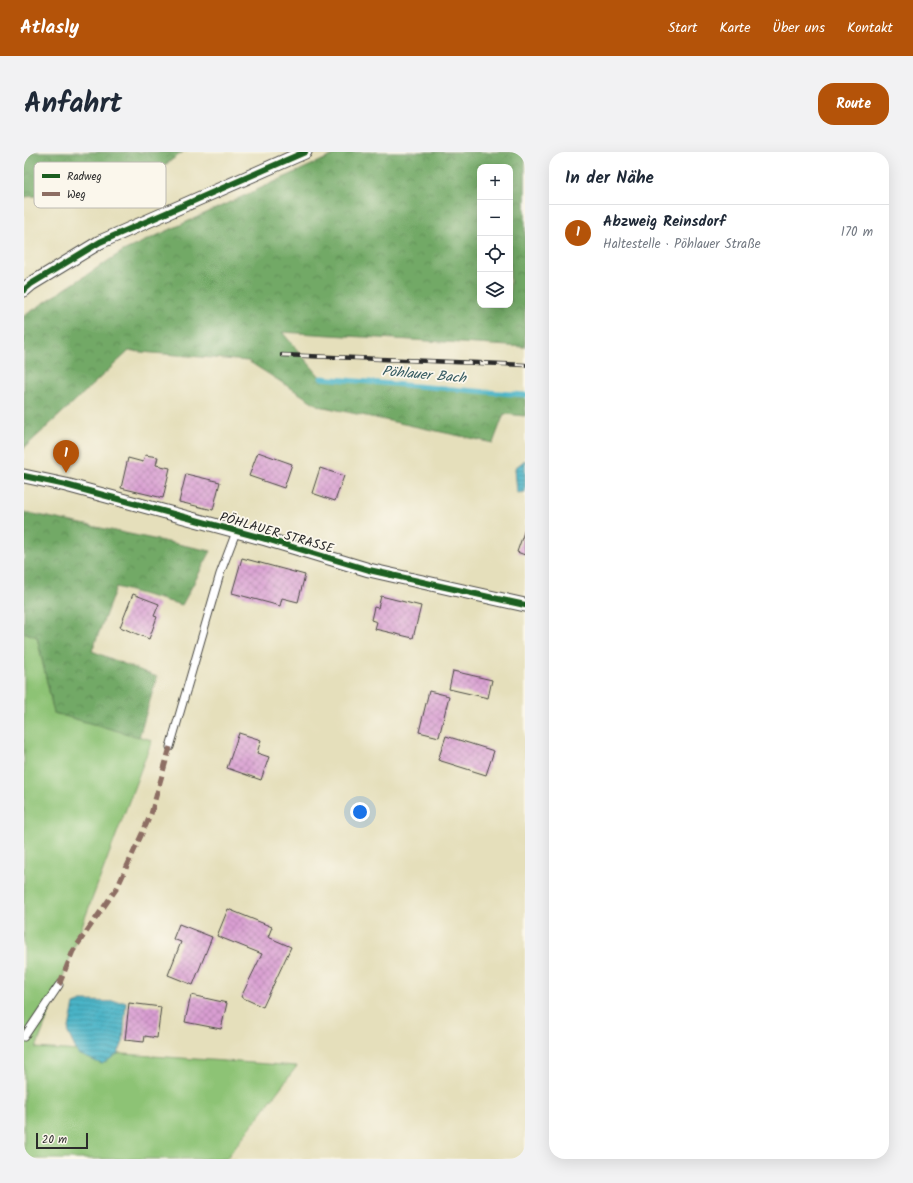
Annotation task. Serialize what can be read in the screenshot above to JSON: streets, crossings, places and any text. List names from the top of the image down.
{
  "streets": {
    "street": ["PÖHLAUER STRASSE"]
  },
  "water": ["Pöhlauer Bach"],
  "legend": ["Radweg", "Weg"],
  "scale_bar": "20 m",
  "page": {
    "header": "Atlasly",
    "nav": [
      "Start",
      "Karte",
      "Über uns",
      "Kontakt"
    ],
    "title": "Anfahrt",
    "buttons": "Route",
    "heading": "In der Nähe",
    "map_buttons": ["+", "−"],
    "list": [
      {
        "mark": "1",
        "name": "Abzweig Reinsdorf",
        "note": "Haltestelle · Pöhlauer Straße",
        "value": "170 m"
      }
    ],
    "pins": "1",
    "scale": "20 m"
  }
}
